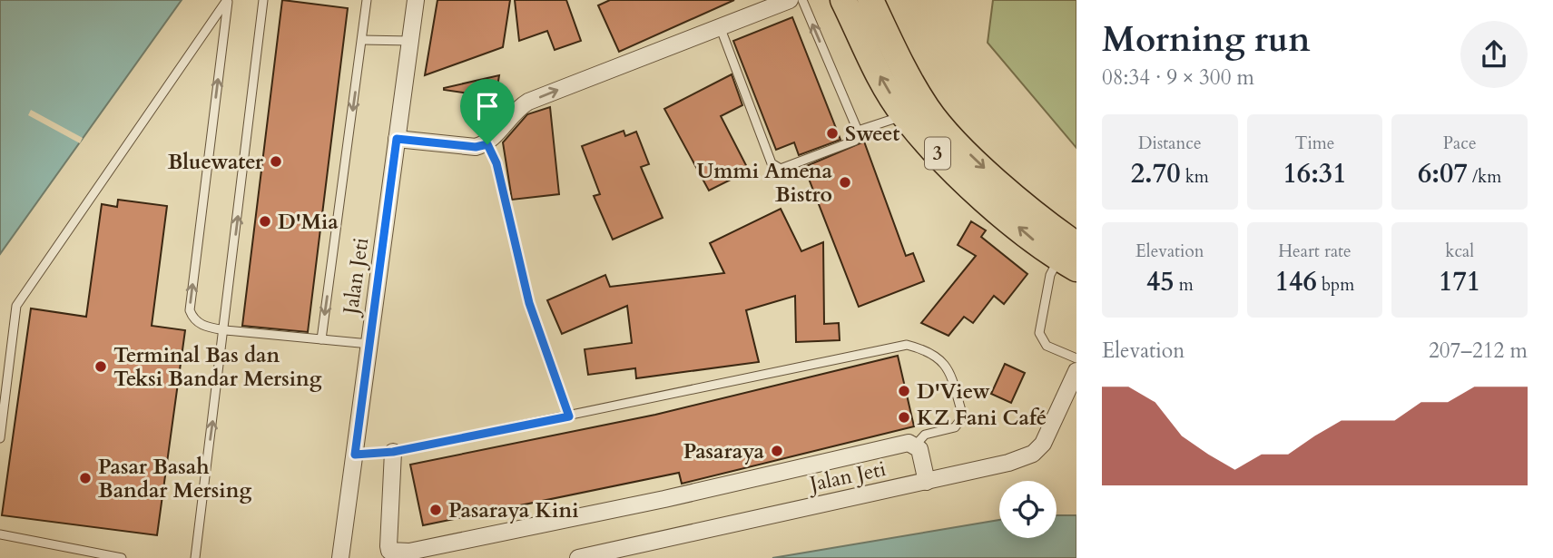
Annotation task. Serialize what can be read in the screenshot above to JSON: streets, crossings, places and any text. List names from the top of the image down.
{
  "streets": {
    "highway": ["3"],
    "street": ["Jalan Jeti"]
  },
  "places": [
    "Sweet",
    "Bluewater",
    "Ummi Amena Bistro",
    "D'Mia",
    "Terminal Bas dan Teksi Bandar Mersing",
    "D'View",
    "KZ Fani Café",
    "Pasaraya",
    "Pasar Basah Bandar Mersing",
    "Pasaraya Kini"
  ],
  "page": {
    "heading": ["Morning run", "08:34 · 9 × 300 m"],
    "stats": [
      ["Distance", "2.70 km"],
      ["Time", "16:31"],
      ["Pace", "6:07 /km"],
      ["Elevation", "45 m"],
      ["Heart rate", "146 bpm"],
      ["kcal", "171"]
    ],
    "chart": ["Elevation", "207–212 m"]
  }
}
